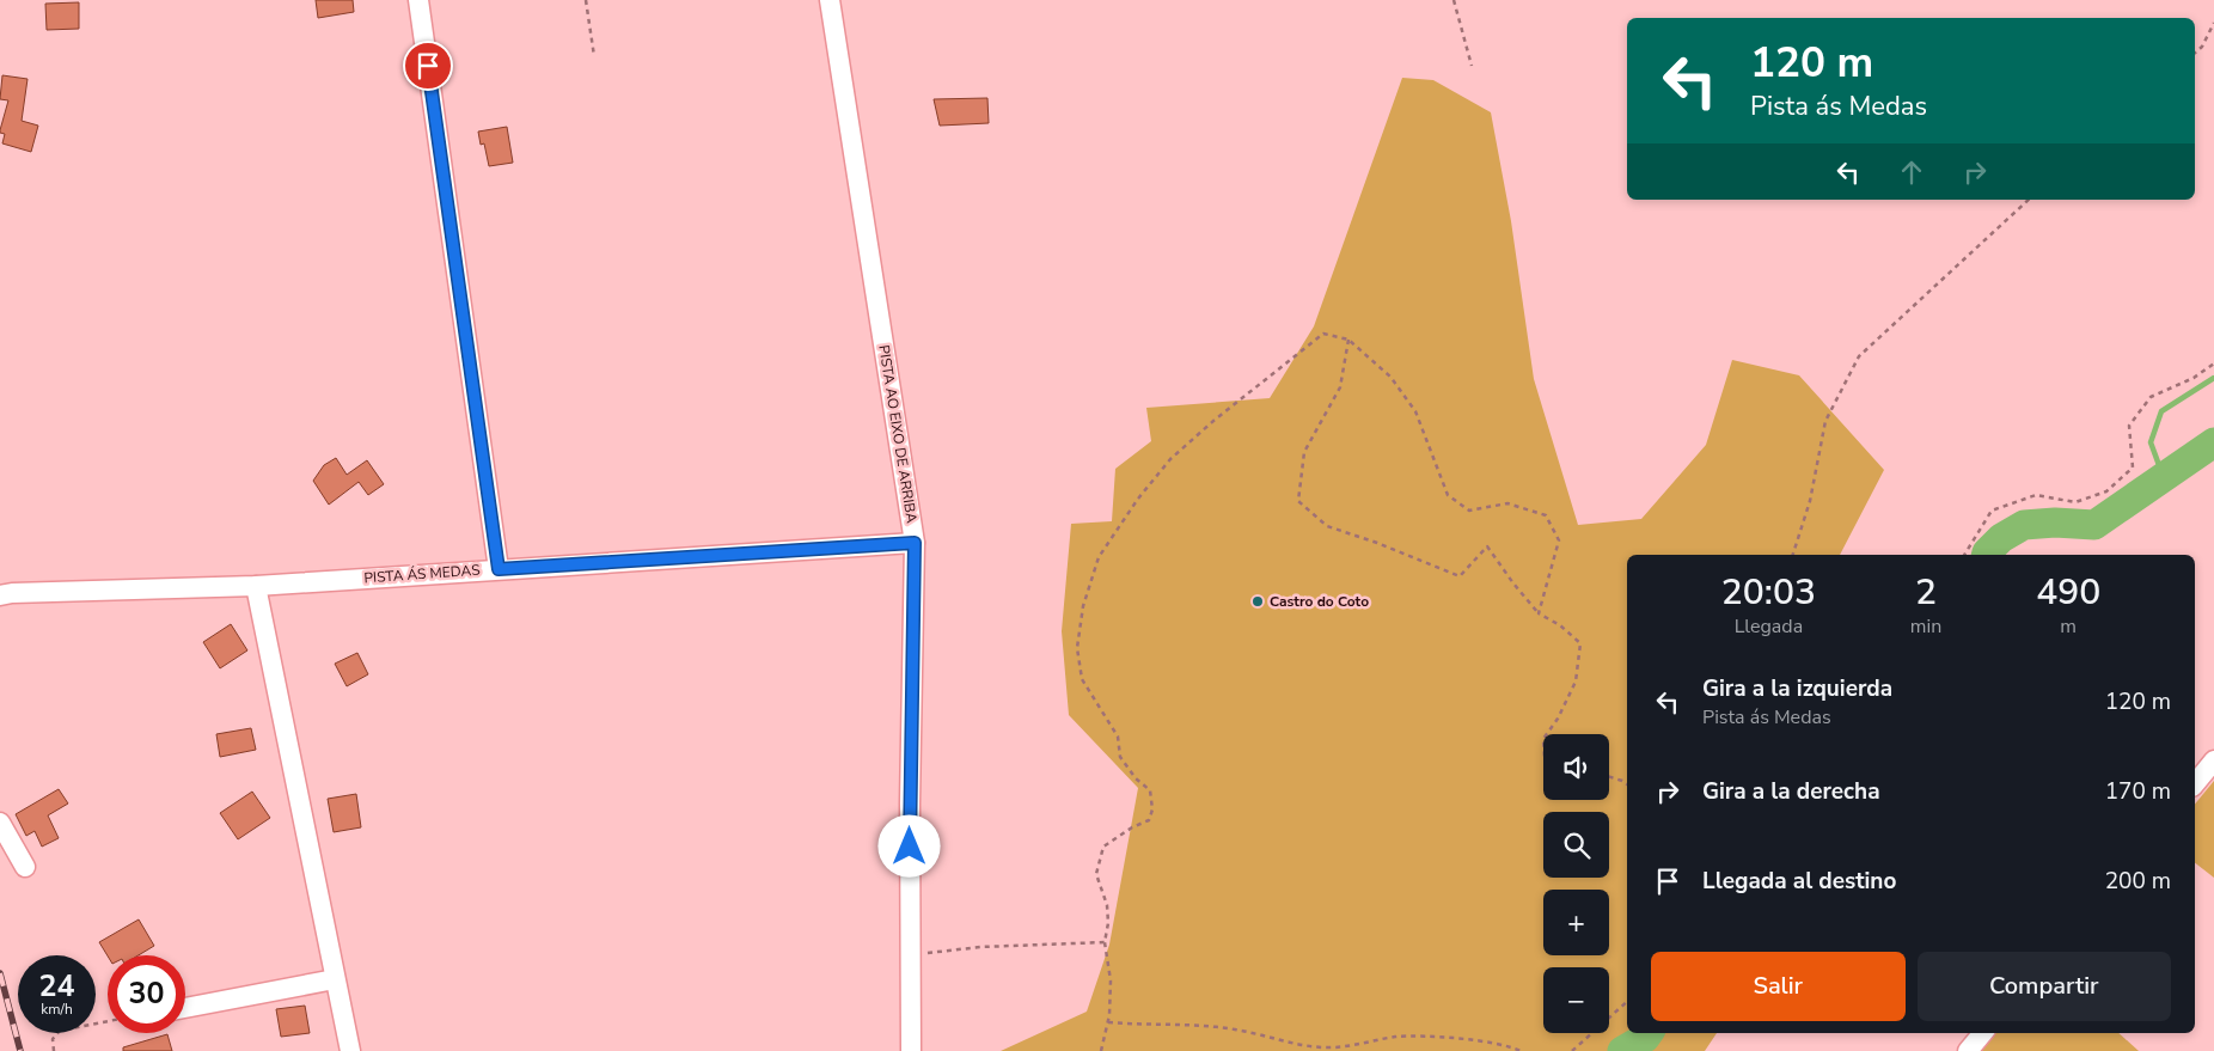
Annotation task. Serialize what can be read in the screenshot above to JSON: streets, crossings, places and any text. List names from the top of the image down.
{
  "streets": {
    "street": ["PISTA AO EIXO DE ARRIBA", "PISTA ÁS MEDAS"]
  },
  "crossings": [
    ["PISTA AO EIXO DE ARRIBA", "PISTA ÁS MEDAS"]
  ],
  "places": ["Castro do Coto"],
  "page": {
    "turn": ["120 m", "Pista ás Medas"],
    "eta": [
      "20:03",
      "Llegada",
      "2",
      "min",
      "490",
      "m"
    ],
    "list": [
      {
        "name": "Gira a la izquierda",
        "note": "Pista ás Medas",
        "value": "120 m"
      },
      {
        "name": "Gira a la derecha",
        "value": "170 m"
      },
      {
        "name": "Llegada al destino",
        "value": "200 m"
      }
    ],
    "map_buttons": ["+", "−"],
    "buttons": ["Salir", "Compartir"],
    "speed": "24 km/h",
    "limit": "30"
  }
}
